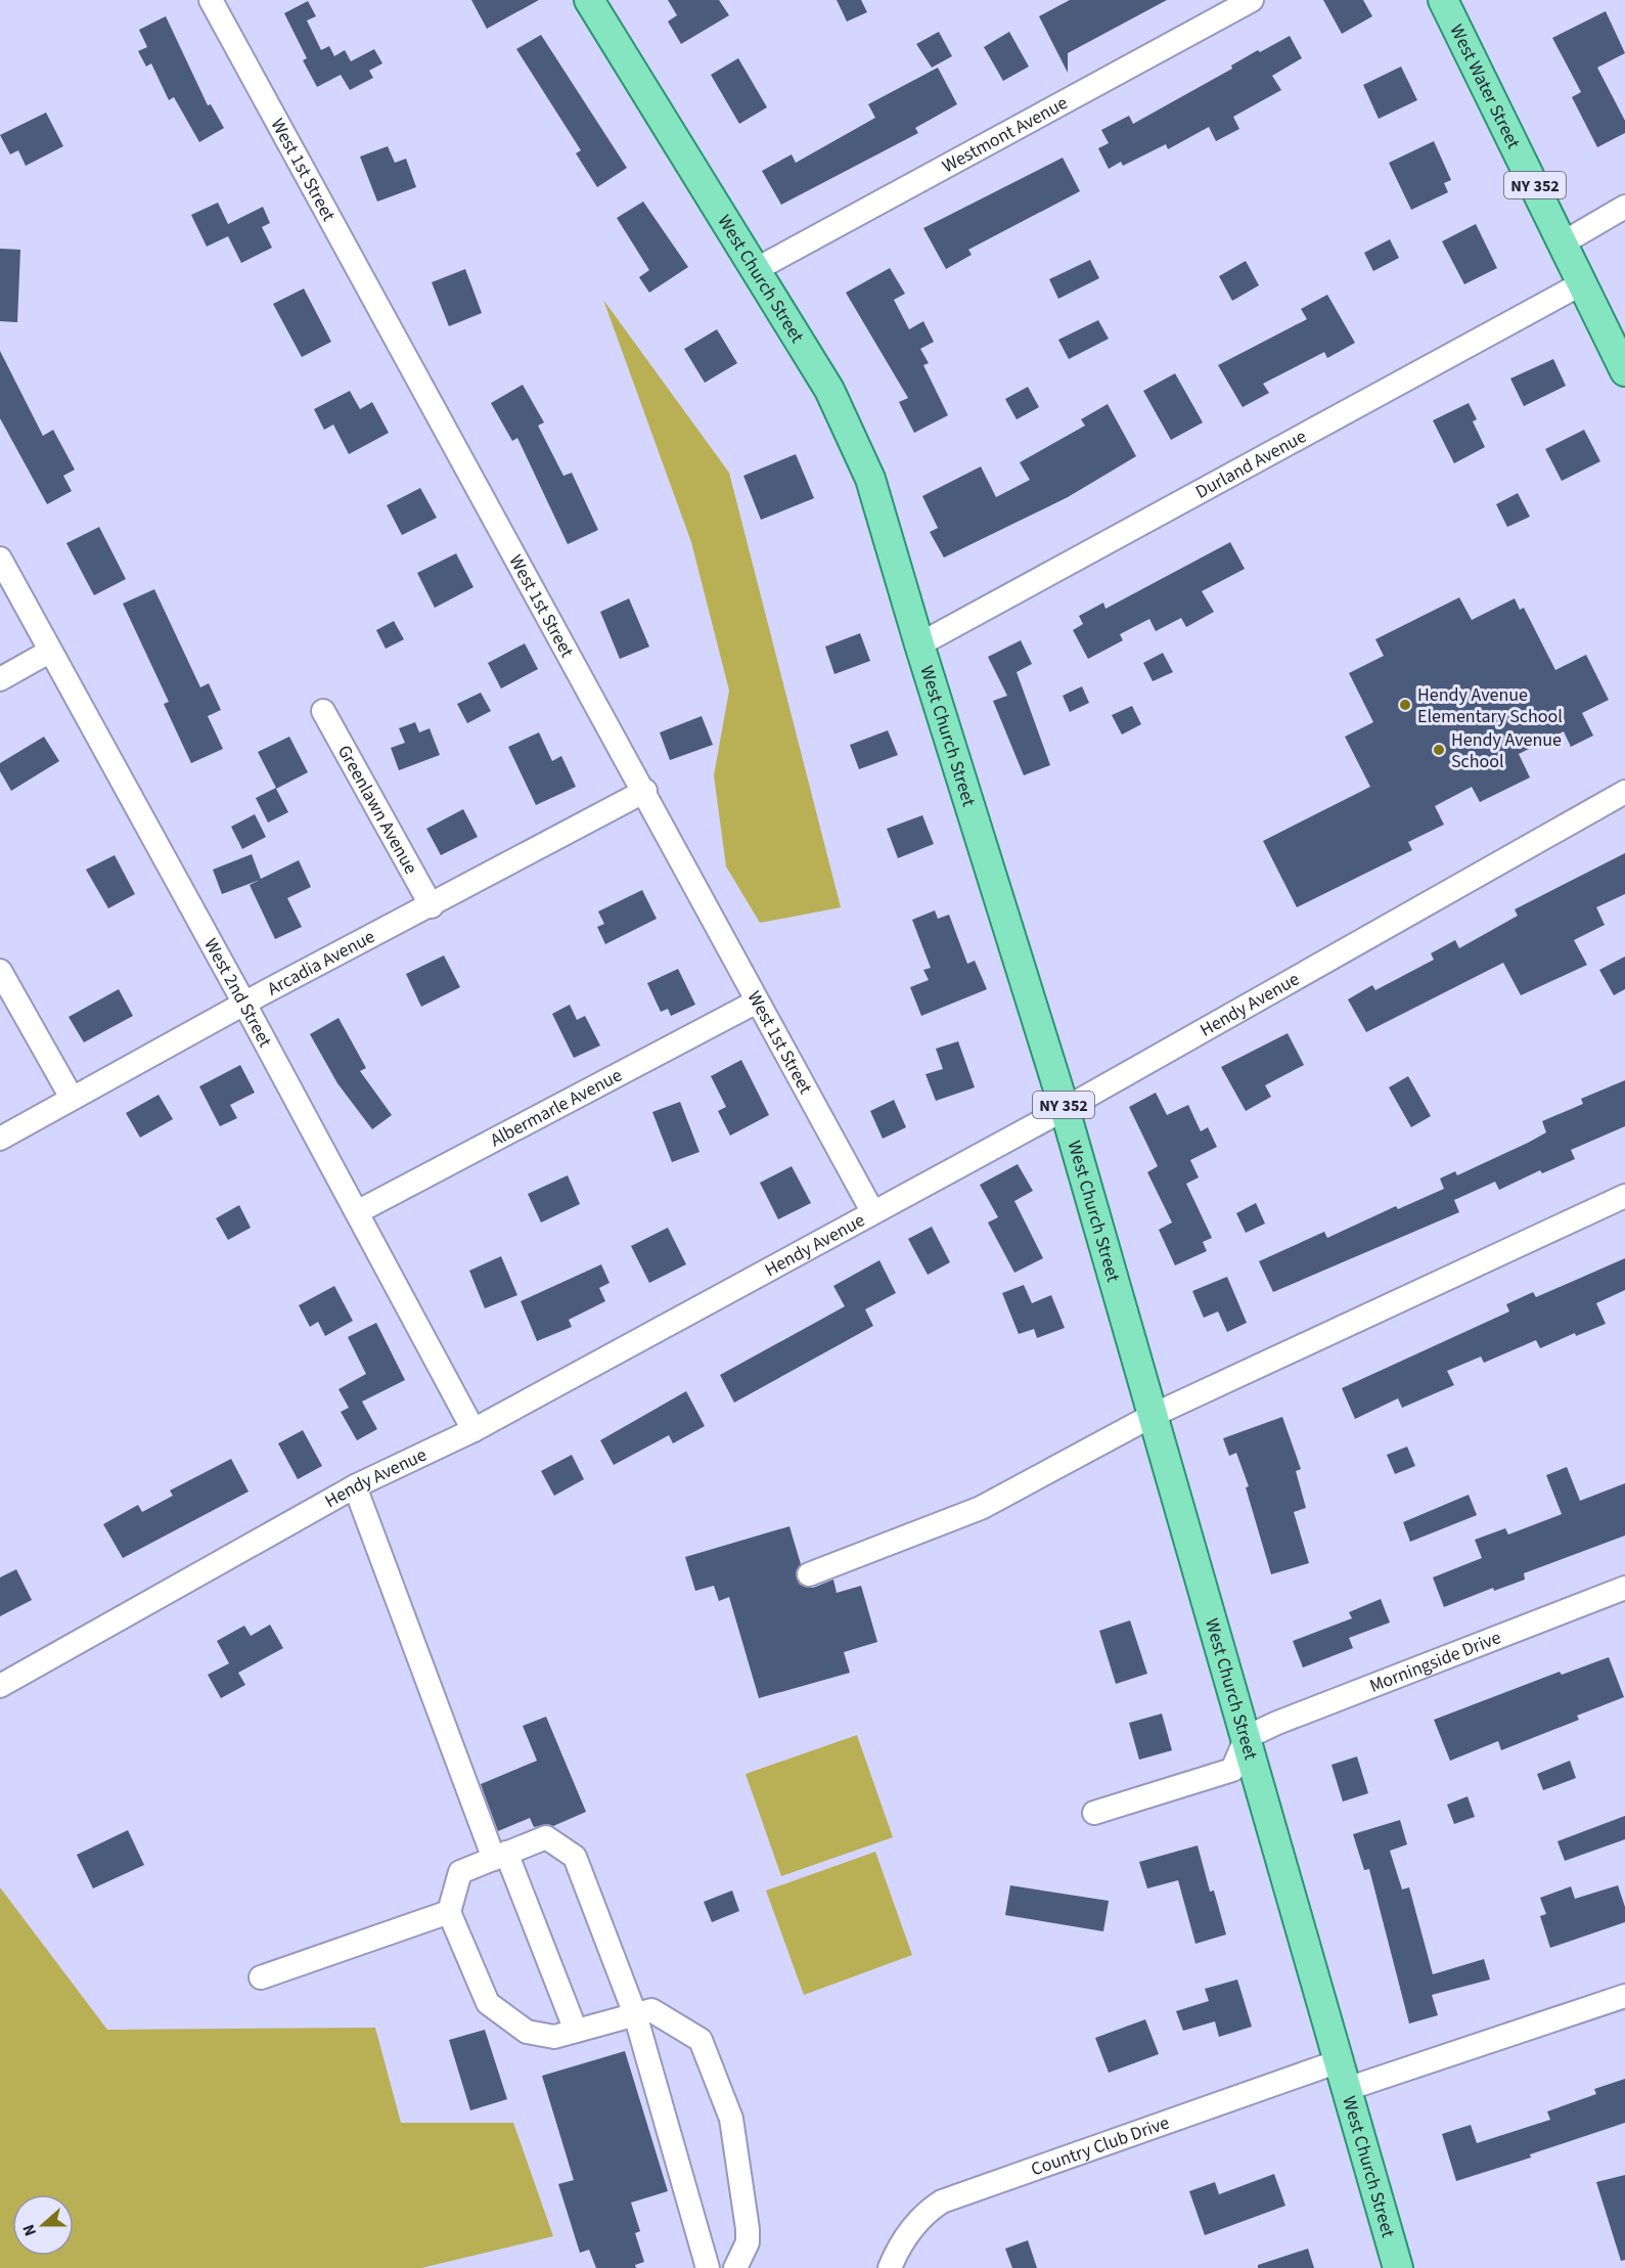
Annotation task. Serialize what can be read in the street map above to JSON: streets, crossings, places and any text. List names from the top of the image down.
{
  "streets": {
    "main road": ["West Water Street", "NY 352", "West Church Street"],
    "street": [
      "Westmont Avenue",
      "West 1st Street",
      "Durland Avenue",
      "Greenlawn Avenue",
      "Arcadia Avenue",
      "West 2nd Street",
      "Hendy Avenue",
      "Albermarle Avenue",
      "Morningside Drive",
      "Country Club Drive"
    ]
  },
  "crossings": [
    ["West Water Street", "Durland Avenue"],
    ["Westmont Avenue", "West Church Street"],
    ["West 1st Street", "Arcadia Avenue"],
    ["West 1st Street", "Hendy Avenue"],
    ["West 1st Street", "Albermarle Avenue"],
    ["West Church Street", "Durland Avenue"],
    ["West Church Street", "Hendy Avenue"],
    ["West Church Street", "Morningside Drive"],
    ["West Church Street", "Country Club Drive"],
    ["Greenlawn Avenue", "Arcadia Avenue"],
    ["Arcadia Avenue", "West 2nd Street"],
    ["West 2nd Street", "Hendy Avenue"],
    ["West 2nd Street", "Albermarle Avenue"]
  ],
  "places": ["Hendy Avenue Elementary School", "Hendy Avenue School"],
  "north": "left"
}
